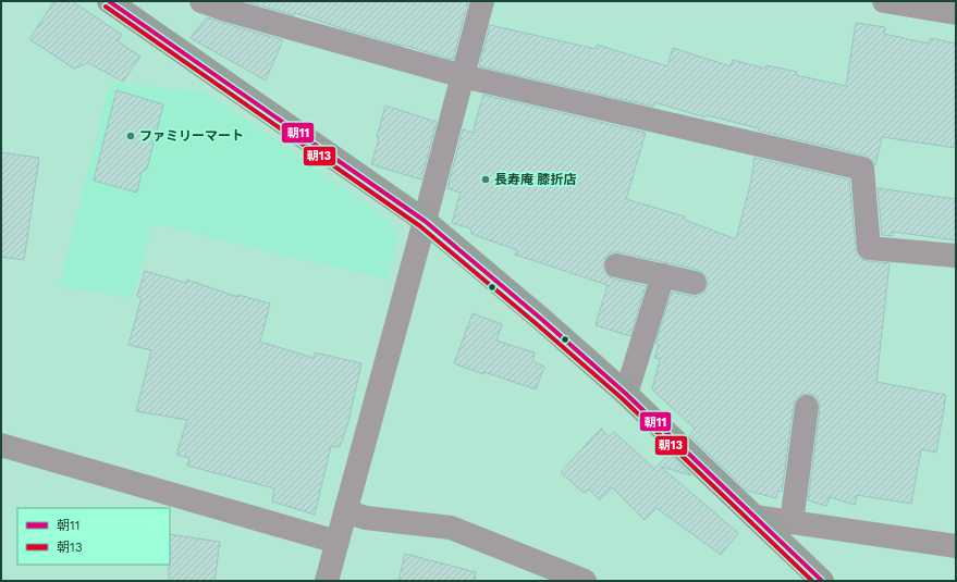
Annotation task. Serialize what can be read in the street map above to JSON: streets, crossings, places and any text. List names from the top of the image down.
{
  "places": ["ファミリーマート", "長寿庵 膝折店"],
  "lines": ["transit line 朝11", "transit line 朝13"],
  "legend": ["朝11", "朝13"]
}
